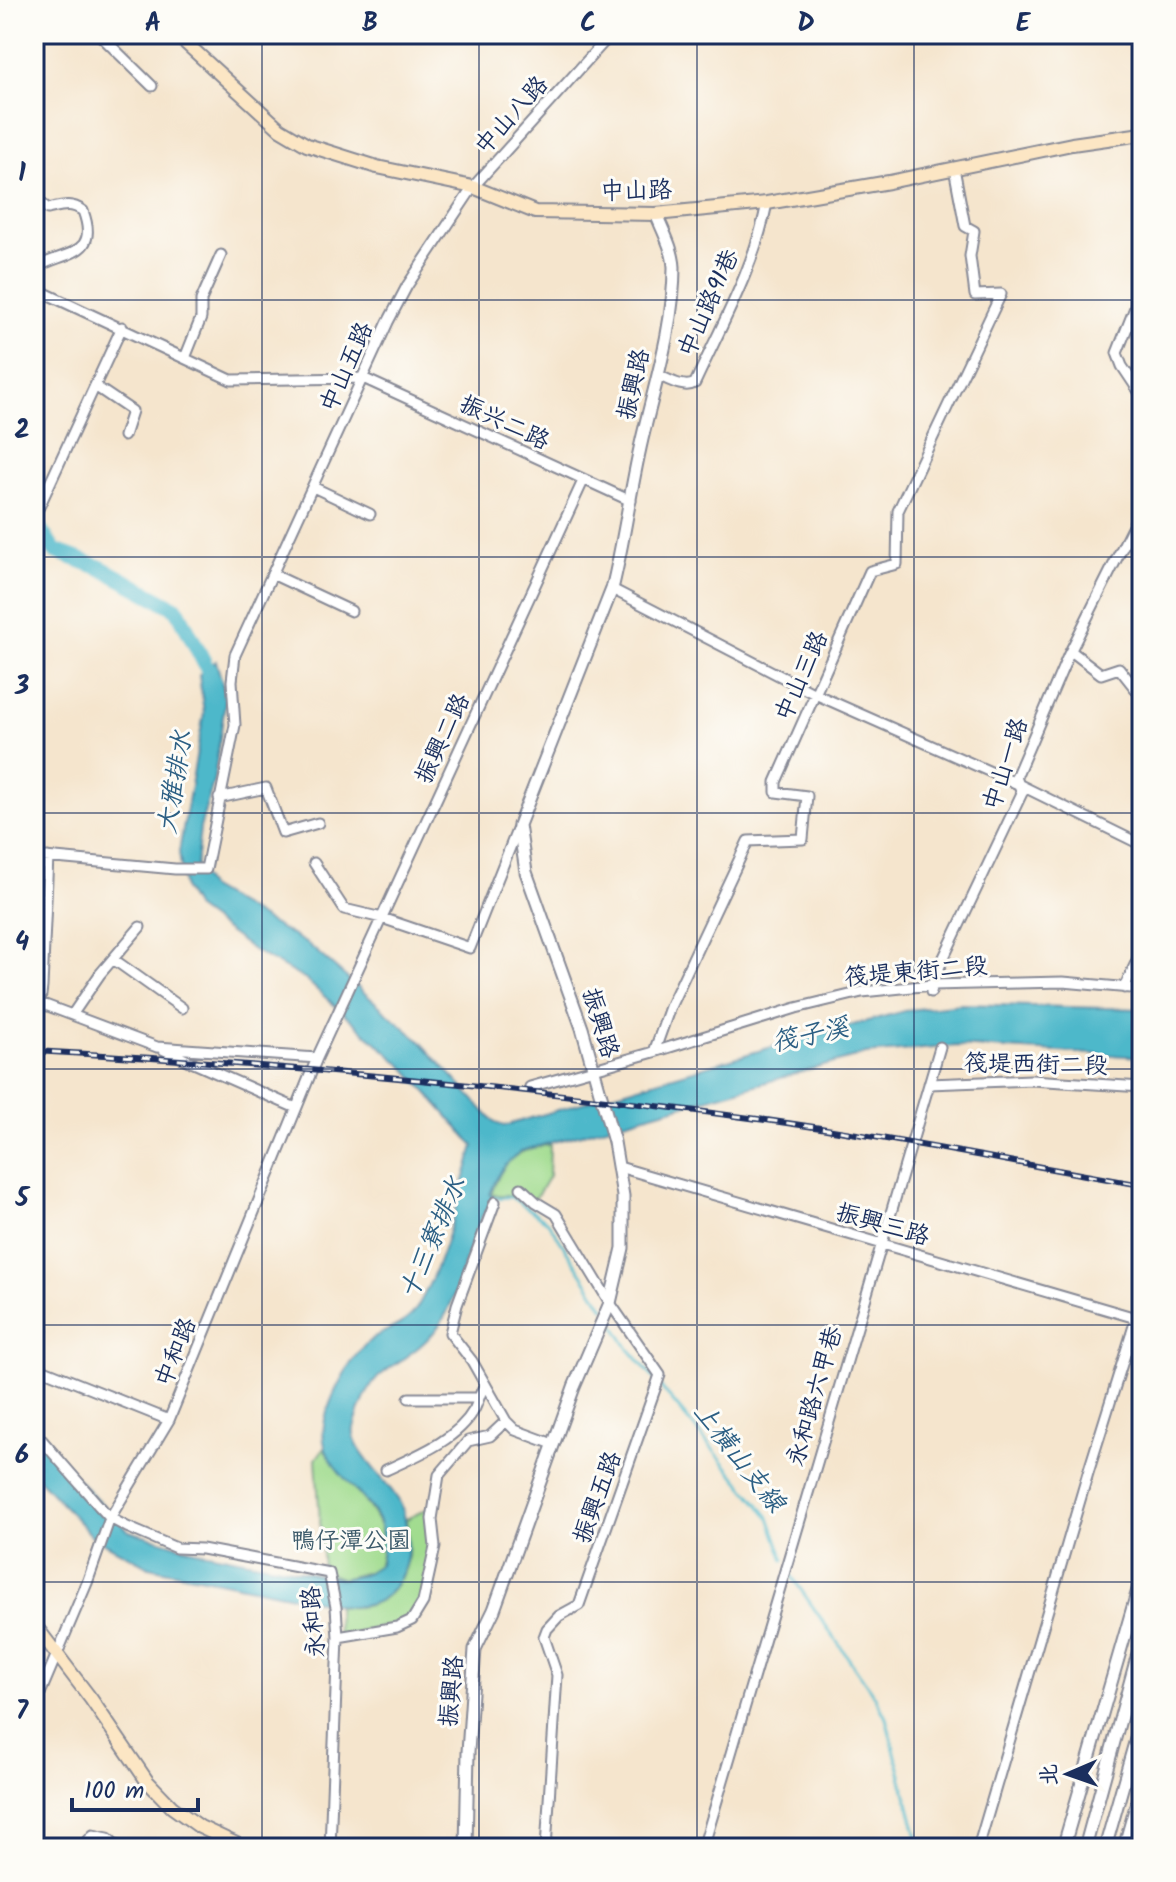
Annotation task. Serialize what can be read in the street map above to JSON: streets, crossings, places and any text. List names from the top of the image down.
{
  "streets": {
    "main road": ["中山路"],
    "street": [
      "中山八路",
      "中山路91巷",
      "中山五路",
      "振興路",
      "振兴二路",
      "中山三路",
      "振興二路",
      "中山一路",
      "筏堤東街二段",
      "筏堤西街二段",
      "振興三路",
      "中和路",
      "永和路六甲巷",
      "振興五路",
      "永和路"
    ]
  },
  "crossings": [
    ["中山八路", "中山路"],
    ["中山八路", "中山五路"],
    ["中山路", "中山路91巷"],
    ["中山路", "中山五路"],
    ["中山路", "振興路"],
    ["中山路", "中山三路"],
    ["中山路91巷", "振興路"],
    ["中山五路", "振兴二路"],
    ["振興路", "振兴二路"],
    ["振興路", "振興三路"],
    ["振興路", "振興五路"],
    ["振兴二路", "振興二路"],
    ["中山三路", "筏堤東街二段"],
    ["振興二路", "中和路"],
    ["中山一路", "筏堤東街二段"],
    ["筏堤西街二段", "永和路六甲巷"],
    ["振興三路", "永和路六甲巷"],
    ["中和路", "永和路"]
  ],
  "water": [
    "大雅排水",
    "筏子溪",
    "十三寮排水",
    "上橫山支線"
  ],
  "parks": ["鴨仔潭公園"],
  "scale_bar": "100 m",
  "north": "left",
  "grid": {
    "columns": [
      "A",
      "B",
      "C",
      "D",
      "E"
    ],
    "rows": [
      "1",
      "2",
      "3",
      "4",
      "5",
      "6",
      "7"
    ]
  }
}
